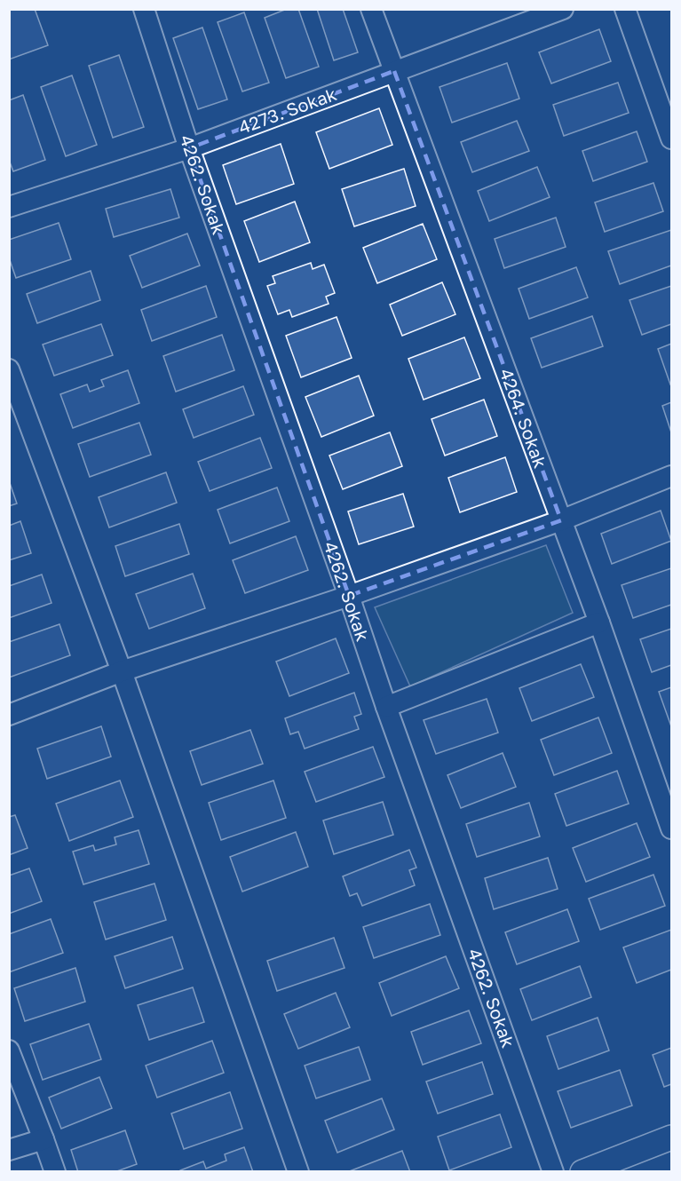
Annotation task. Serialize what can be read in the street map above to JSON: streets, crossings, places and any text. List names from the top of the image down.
{
  "streets": {
    "street": ["4273. Sokak", "4262. Sokak", "4264. Sokak"]
  },
  "crossings": [
    ["4273. Sokak", "4262. Sokak"],
    ["4273. Sokak", "4264. Sokak"]
  ]
}
